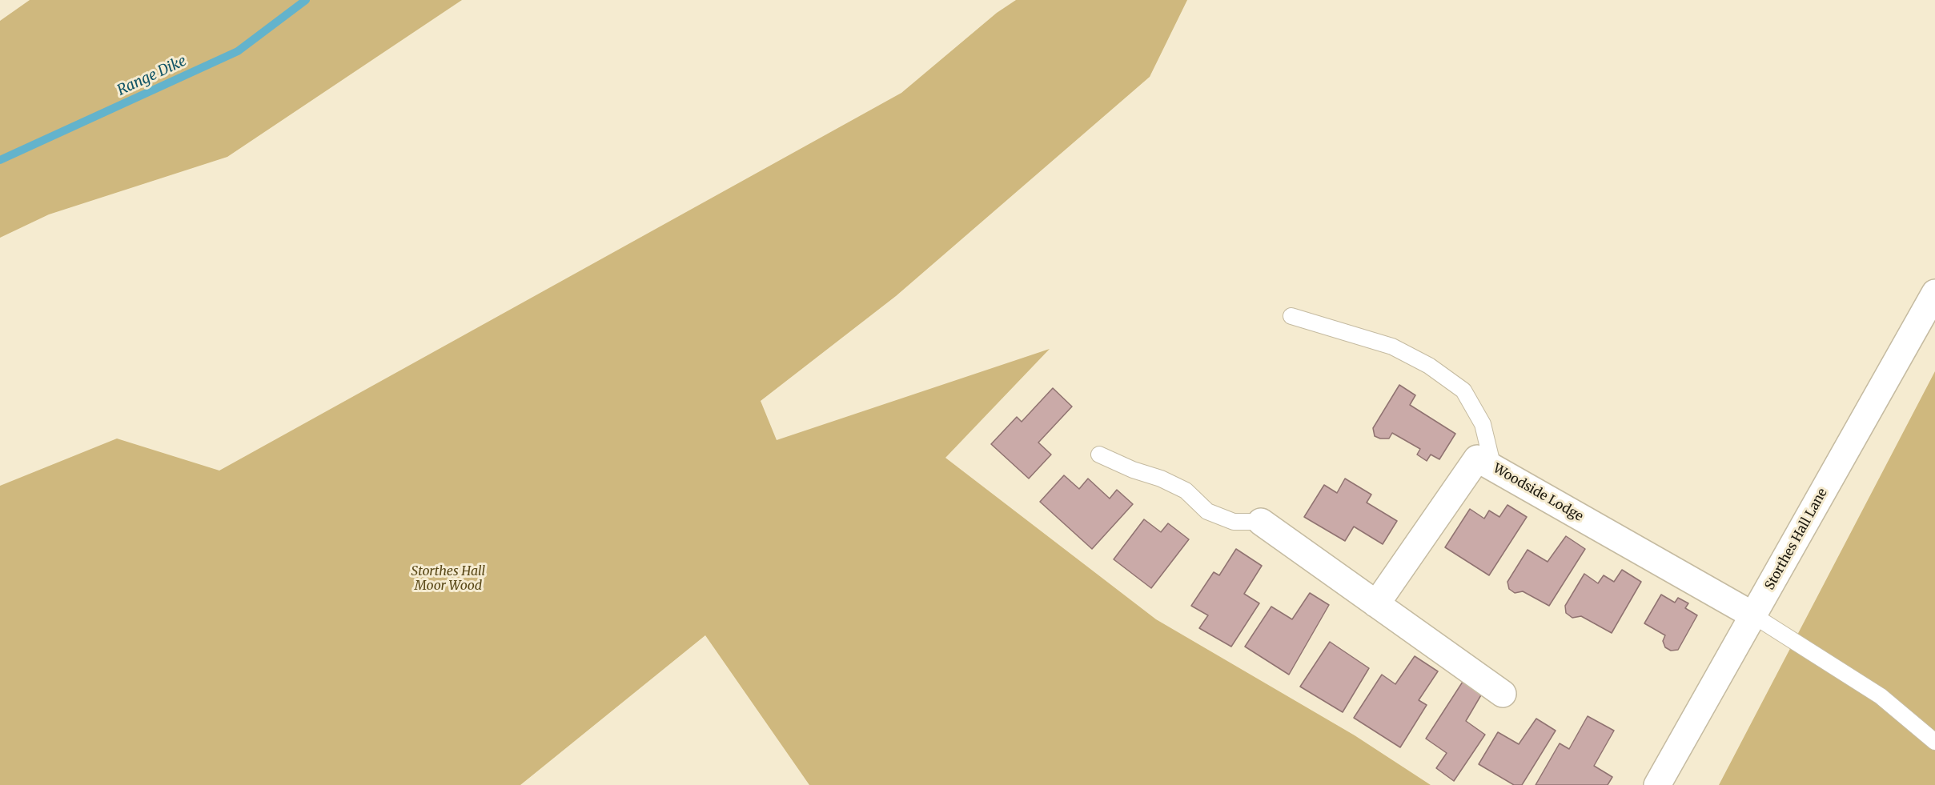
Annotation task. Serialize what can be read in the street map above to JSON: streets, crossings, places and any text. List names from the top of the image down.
{
  "streets": {
    "street": ["Woodside Lodge", "Storthes Hall Lane"]
  },
  "crossings": [
    ["Woodside Lodge", "Storthes Hall Lane"]
  ],
  "water": ["Range Dike"],
  "parks": ["Storthes Hall Moor Wood"]
}
